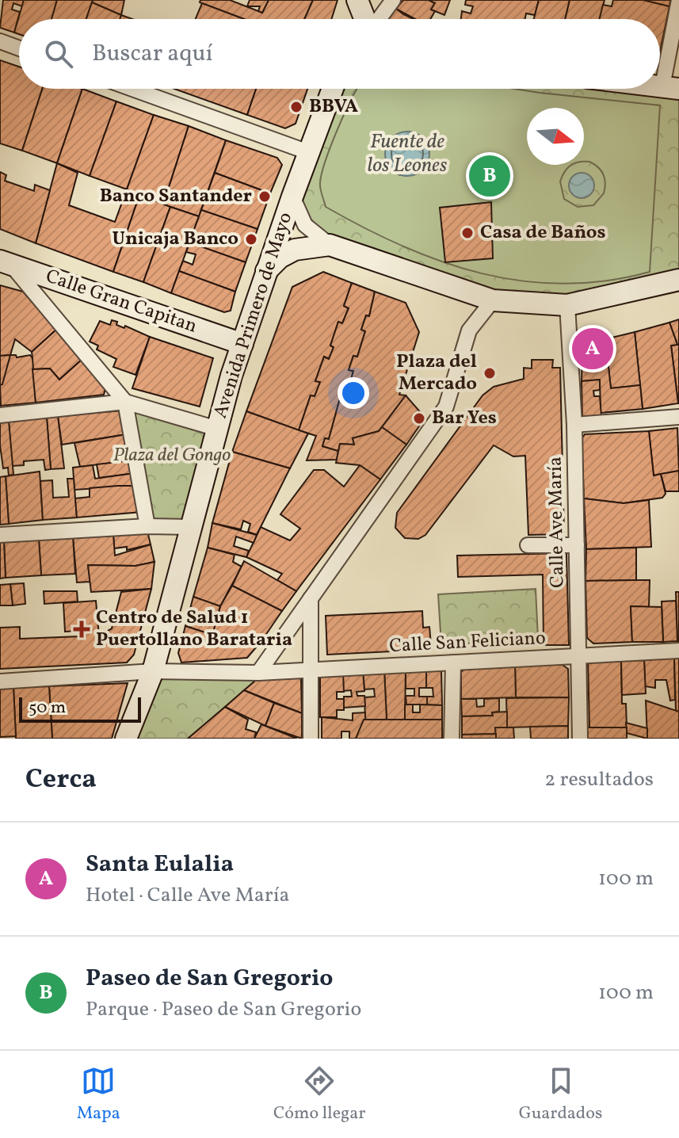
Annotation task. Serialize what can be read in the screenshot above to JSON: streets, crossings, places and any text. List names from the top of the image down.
{
  "streets": {
    "main road": ["Calle Gran Capitan", "Avenida Primero de Mayo"],
    "street": ["Calle Ave María", "Calle San Feliciano"]
  },
  "crossings": [
    ["Calle Gran Capitan", "Avenida Primero de Mayo"],
    ["Avenida Primero de Mayo", "Calle San Feliciano"],
    ["Calle Ave María", "Calle San Feliciano"]
  ],
  "water": ["Fuente de los Leones"],
  "parks": ["Plaza del Gongo"],
  "places": {
    "other": [
      "BBVA",
      "Banco Santander",
      "Casa de Baños",
      "Unicaja Banco",
      "Plaza del Mercado",
      "Bar Yes"
    ],
    "health": ["Centro de Salud 1 Puertollano Barataria"]
  },
  "scale_bar": "50 m",
  "north": "right",
  "page": {
    "search": "Buscar aquí",
    "pins": ["B", "A"],
    "scale": "50 m",
    "heading": ["Cerca", "2 resultados"],
    "list": [
      {
        "mark": "A",
        "name": "Santa Eulalia",
        "note": "Hotel · Calle Ave María",
        "value": "100 m"
      },
      {
        "mark": "B",
        "name": "Paseo de San Gregorio",
        "note": "Parque · Paseo de San Gregorio",
        "value": "100 m"
      }
    ],
    "nav": ["Mapa", "Cómo llegar", "Guardados"]
  }
}
